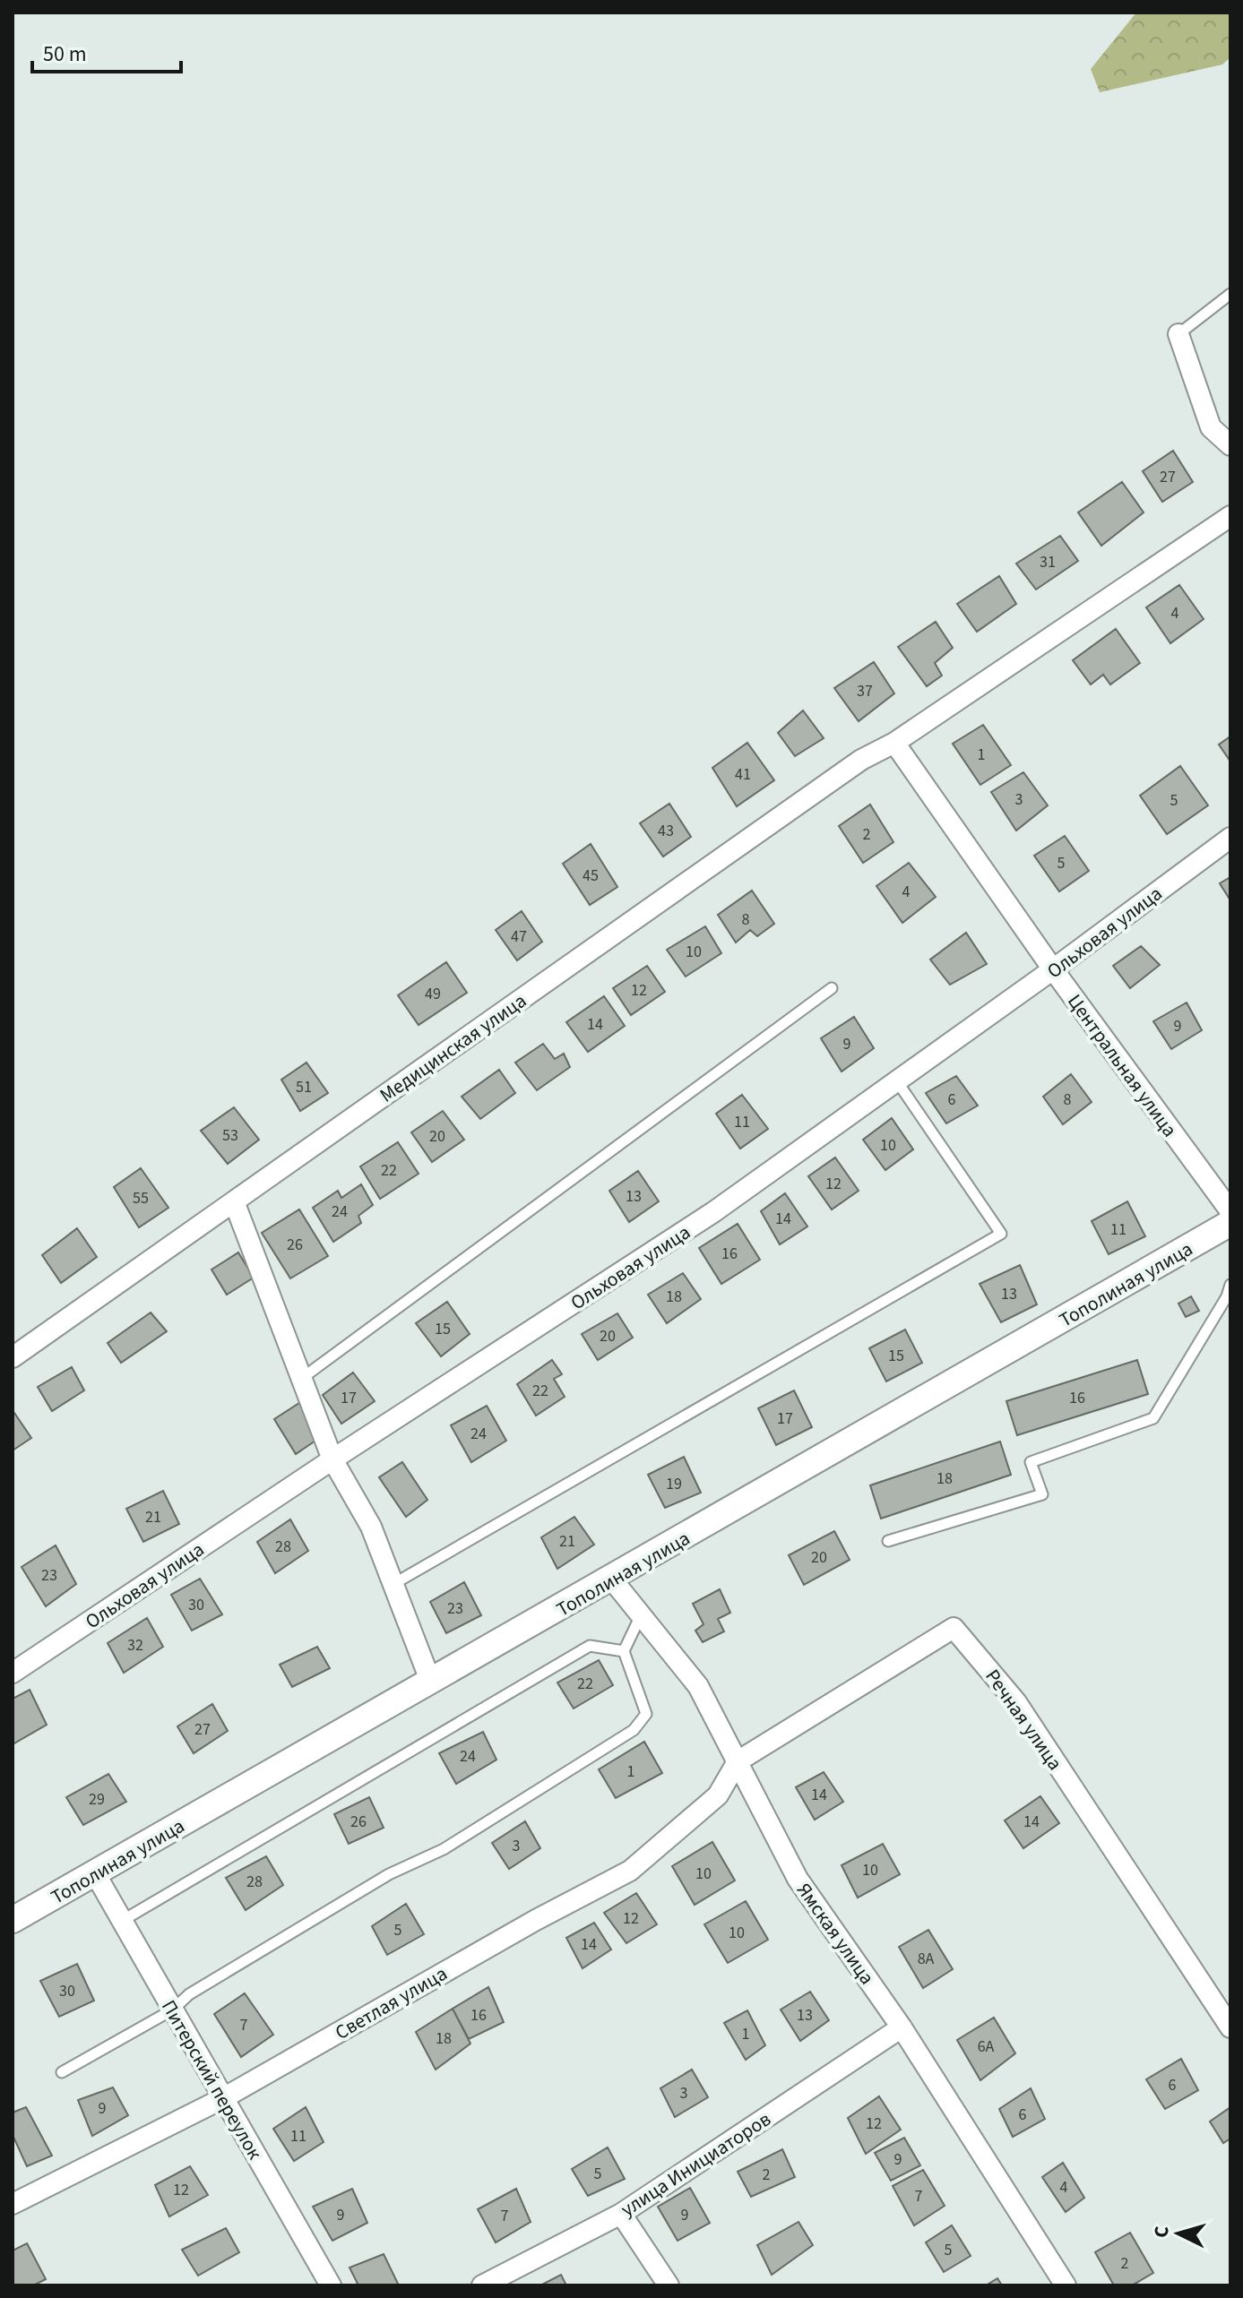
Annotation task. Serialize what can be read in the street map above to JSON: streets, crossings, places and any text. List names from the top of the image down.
{
  "streets": {
    "street": [
      "Ольховая улица",
      "Медицинская улица",
      "Центральная улица",
      "Тополиная улица",
      "Речная улица",
      "Ямская улица",
      "Светлая улица",
      "Питерский переулок",
      "улица Инициаторов"
    ]
  },
  "crossings": [
    ["Ольховая улица", "Центральная улица"],
    ["Медицинская улица", "Центральная улица"],
    ["Тополиная улица", "Ямская улица"],
    ["Тополиная улица", "Питерский переулок"],
    ["Речная улица", "Ямская улица"],
    ["Речная улица", "Светлая улица"],
    ["Ямская улица", "Светлая улица"],
    ["Ямская улица", "улица Инициаторов"],
    ["Светлая улица", "Питерский переулок"]
  ],
  "house_numbers": [
    "27",
    "31",
    "4",
    "37",
    "1",
    "41",
    "3",
    "5",
    "43",
    "2",
    "5",
    "45",
    "4",
    "8",
    "47",
    "10",
    "12",
    "49",
    "14",
    "9",
    "9",
    "51",
    "6",
    "8",
    "11",
    "53",
    "20",
    "10",
    "22",
    "12",
    "13",
    "55",
    "24",
    "14",
    "11",
    "26",
    "16",
    "13",
    "18",
    "15",
    "20",
    "15",
    "22",
    "17",
    "16",
    "17",
    "24",
    "18",
    "19",
    "21",
    "21",
    "28",
    "20",
    "23",
    "30",
    "23",
    "32",
    "22",
    "27",
    "24",
    "1",
    "14",
    "29",
    "26",
    "14",
    "3",
    "10",
    "10",
    "28",
    "12",
    "5",
    "10",
    "14",
    "8А",
    "30",
    "16",
    "13",
    "7",
    "1",
    "18",
    "6А",
    "6",
    "3",
    "9",
    "6",
    "12",
    "11",
    "9",
    "5",
    "2",
    "4",
    "12",
    "7",
    "9",
    "9",
    "7",
    "5",
    "2"
  ],
  "scale_bar": "50 m",
  "north": "left"
}
